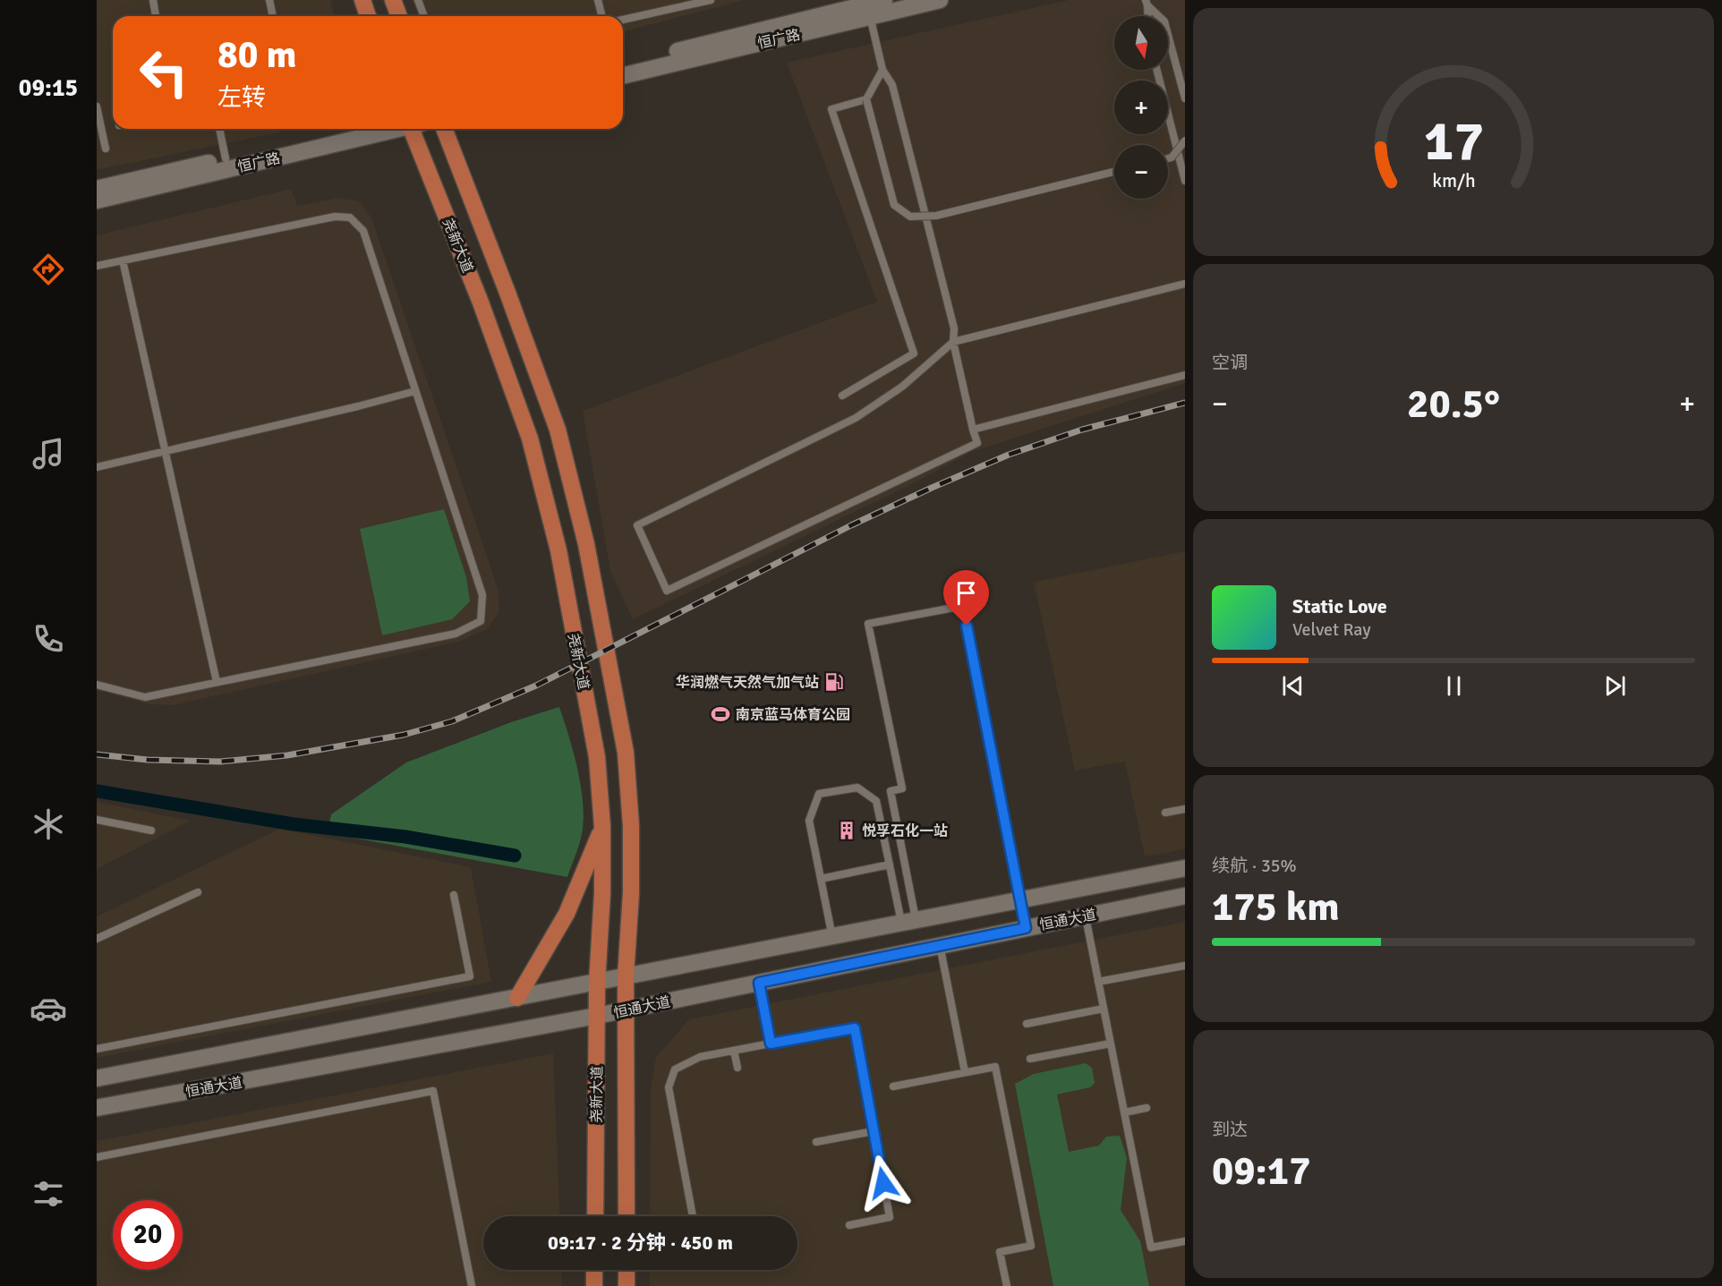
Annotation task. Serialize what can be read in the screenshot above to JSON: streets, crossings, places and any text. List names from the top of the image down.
{
  "streets": {
    "main road": ["恒广路", "尧新大道", "恒通大道"]
  },
  "crossings": [
    ["尧新大道", "恒通大道"]
  ],
  "places": {
    "fuel station": ["华润燃气天然气加气站"],
    "sports": ["南京蓝马体育公园"],
    "building": ["悦孚石化一站"]
  },
  "north": "bottom",
  "page": {
    "tabs": "09:15",
    "map_buttons": ["+", "−"],
    "turn": ["80 m", "左转"],
    "tile": [
      "空调",
      ["续航 · 35%", "175 km"],
      ["到达", "09:17"]
    ],
    "heat": ["−", "20.5°", "+"],
    "song": ["Static Love", "Velvet Ray"],
    "limit": "20",
    "trip": "09:17 · 2 分钟 · 450 m",
    "gauge": ["17", "km/h"]
  }
}
